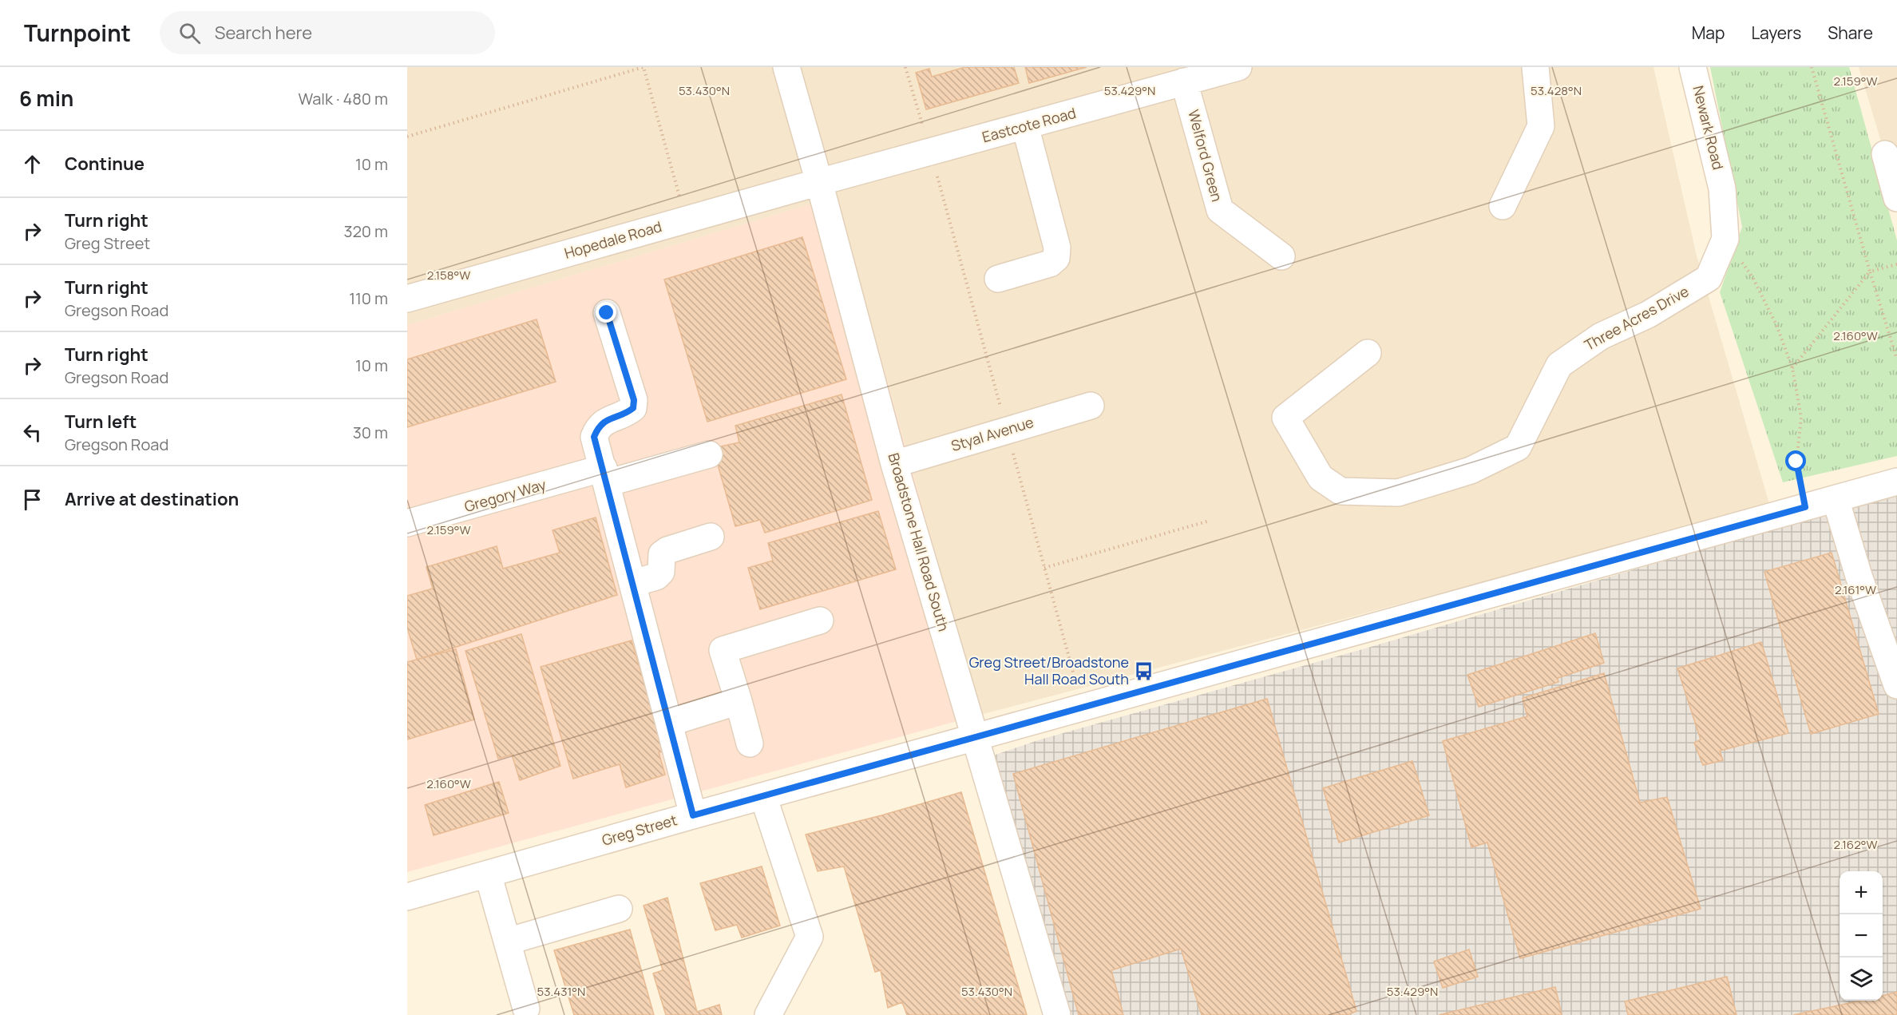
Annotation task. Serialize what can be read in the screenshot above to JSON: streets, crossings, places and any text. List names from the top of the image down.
{
  "streets": {
    "street": [
      "Eastcote Road",
      "Newark Road",
      "Welford Green",
      "Hopedale Road",
      "Three Acres Drive",
      "Styal Avenue",
      "Gregory Way",
      "Broadstone Hall Road South",
      "Greg Street"
    ]
  },
  "crossings": [
    ["Eastcote Road", "Welford Green"],
    ["Eastcote Road", "Hopedale Road"],
    ["Eastcote Road", "Broadstone Hall Road South"],
    ["Newark Road", "Three Acres Drive"],
    ["Hopedale Road", "Broadstone Hall Road South"],
    ["Styal Avenue", "Broadstone Hall Road South"],
    ["Broadstone Hall Road South", "Greg Street"]
  ],
  "places": {
    "bus stop": ["Greg Street/Broadstone Hall Road South"]
  },
  "page": {
    "header": "Turnpoint",
    "search": "Search here",
    "nav": ["Map", "Layers", "Share"],
    "heading": ["6 min", "Walk · 480 m"],
    "list": [
      ["Continue", "10 m"],
      ["Turn right", "Greg Street", "320 m"],
      ["Turn right", "Gregson Road", "110 m"],
      ["Turn right", "Gregson Road", "10 m"],
      ["Turn left", "Gregson Road", "30 m"],
      "Arrive at destination"
    ],
    "map_buttons": ["+", "−"]
  },
  "coordinates": [
    "2.159°W",
    "53.430°N",
    "53.429°N",
    "53.428°N",
    "2.158°W",
    "2.160°W",
    "2.161°W",
    "2.162°W",
    "53.431°N"
  ]
}
